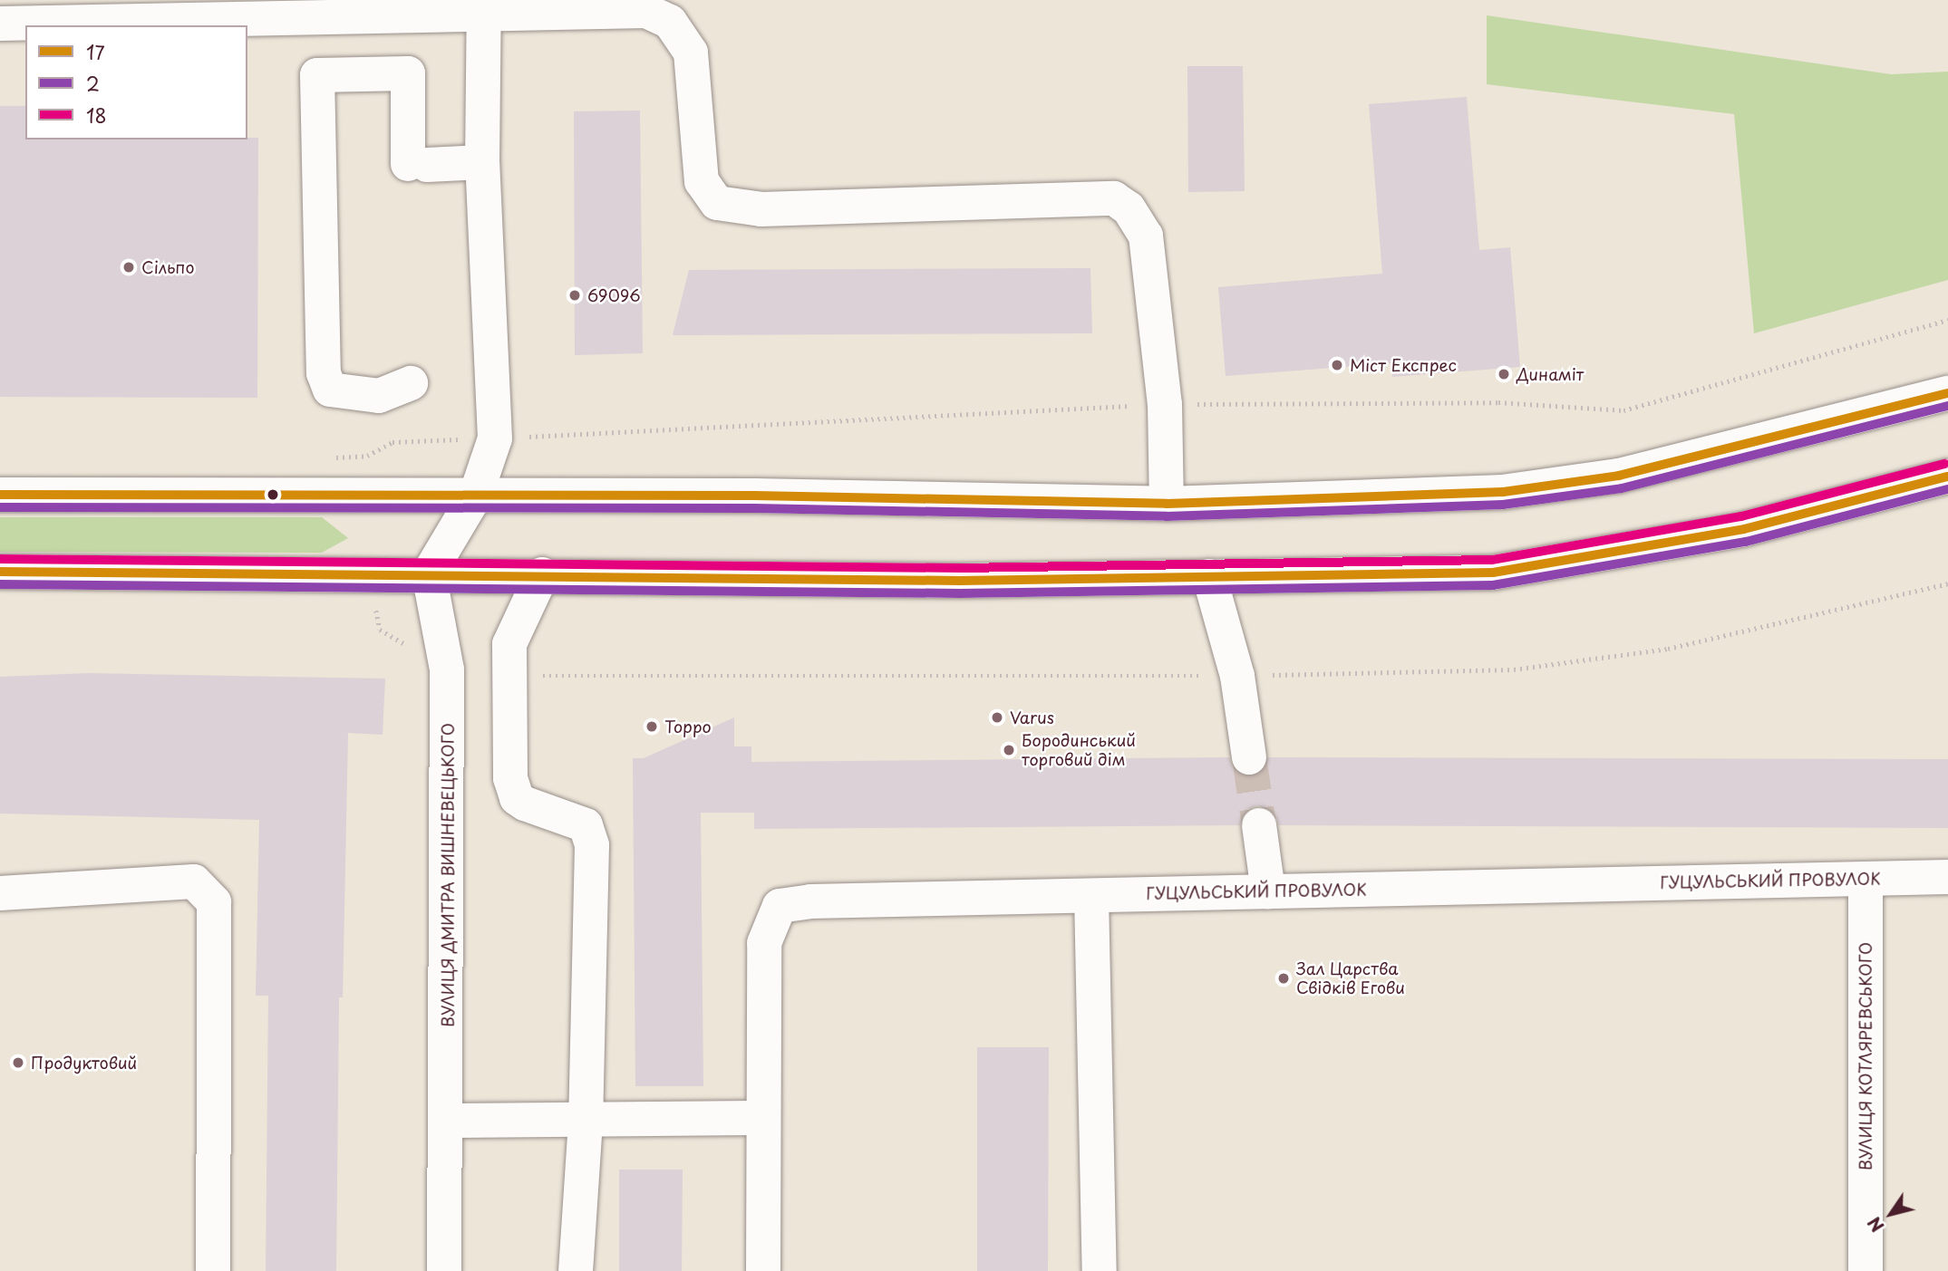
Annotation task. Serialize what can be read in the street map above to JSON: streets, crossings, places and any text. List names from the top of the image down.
{
  "streets": {
    "street": ["ВУЛИЦЯ ДМИТРА ВИШНЕВЕЦЬКОГО", "ГУЦУЛЬСЬКИЙ ПРОВУЛОК", "ВУЛИЦЯ КОТЛЯРЕВСЬКОГО"]
  },
  "crossings": [
    ["ГУЦУЛЬСЬКИЙ ПРОВУЛОК", "ВУЛИЦЯ КОТЛЯРЕВСЬКОГО"]
  ],
  "places": [
    "Сільпо",
    "69096",
    "Міст Експрес",
    "Динаміт",
    "Varus",
    "Торро",
    "Бородинський торговий дім",
    "Зал Царства Свiдкiв Егови",
    "Продуктовий"
  ],
  "lines": ["transit line 17", "transit line 2", "transit line 18"],
  "legend": ["17", "2", "18"],
  "north": "bottom left"
}
